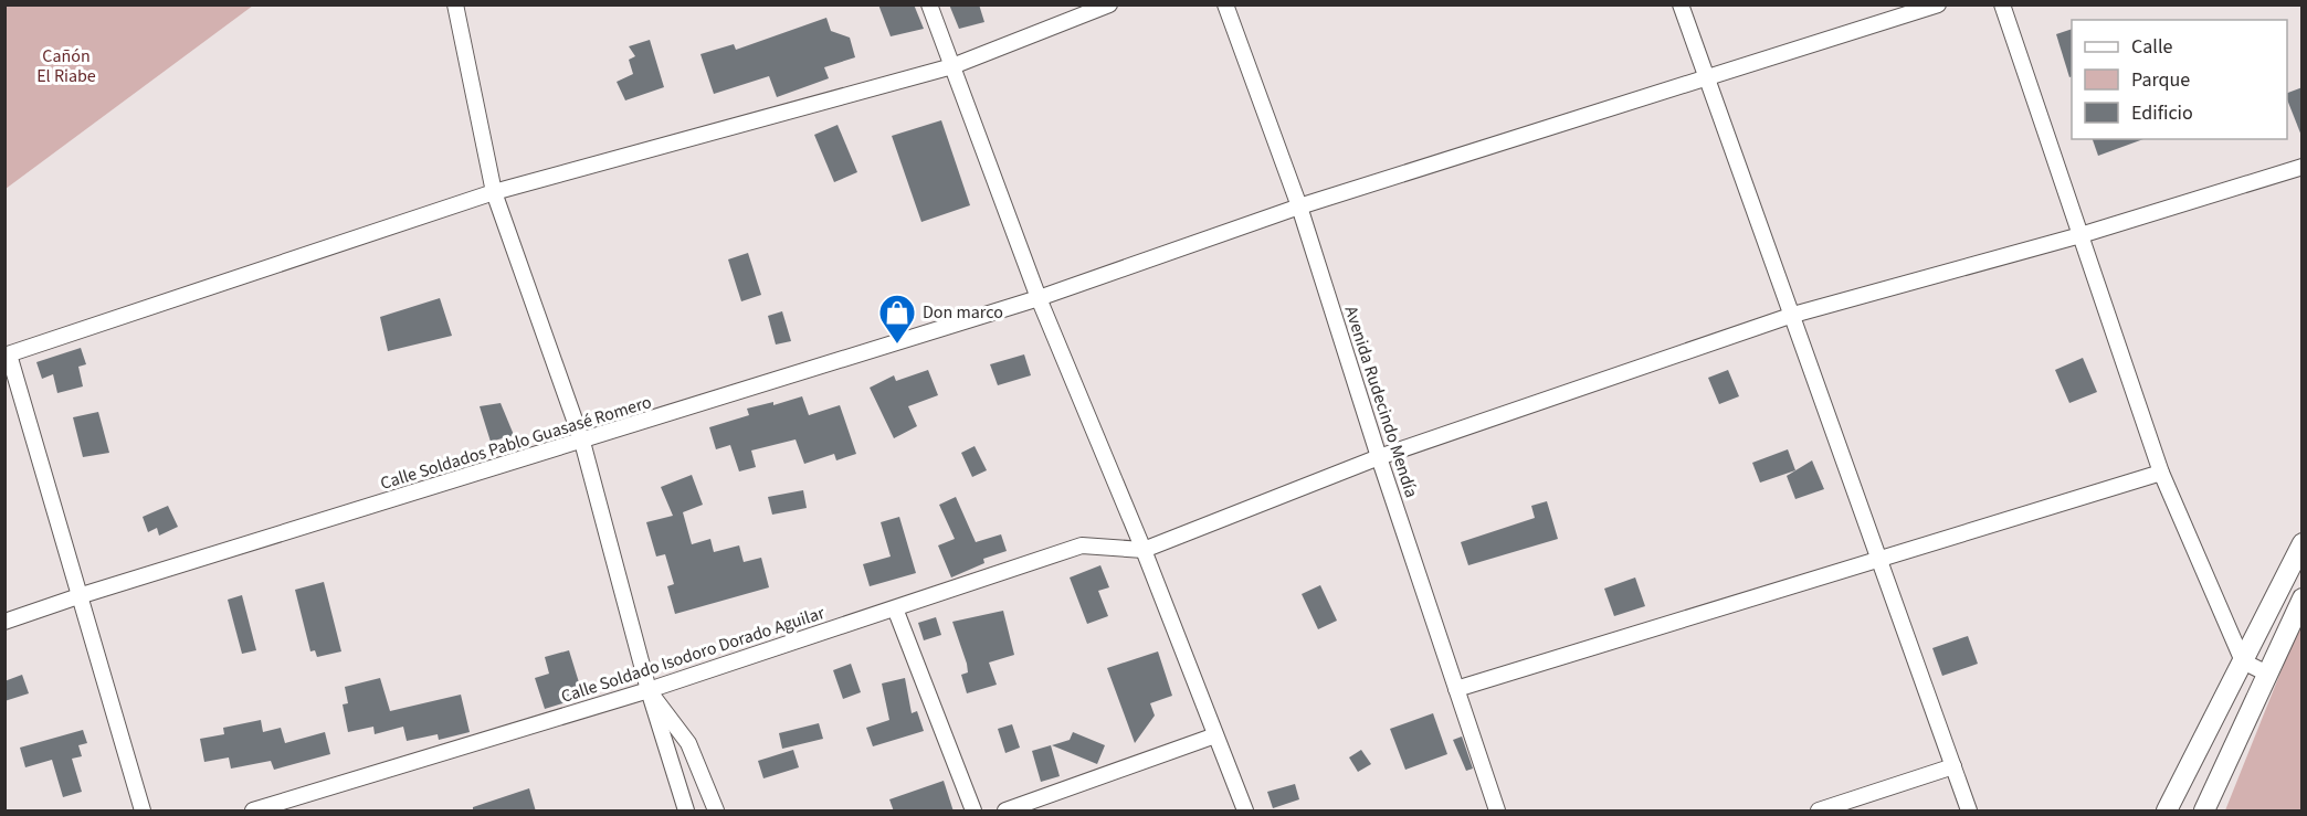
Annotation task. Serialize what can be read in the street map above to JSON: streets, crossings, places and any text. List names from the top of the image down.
{
  "streets": {
    "street": ["Avenida Rudecindo Mendía", "Calle Soldados Pablo Guasasé Romero", "Calle Soldado Isodoro Dorado Aguilar"]
  },
  "crossings": [
    ["Avenida Rudecindo Mendía", "Calle Soldados Pablo Guasasé Romero"]
  ],
  "parks": ["Cañón El Riabe"],
  "places": {
    "shop": ["Don marco"]
  },
  "legend": ["Calle", "Parque", "Edificio"]
}
